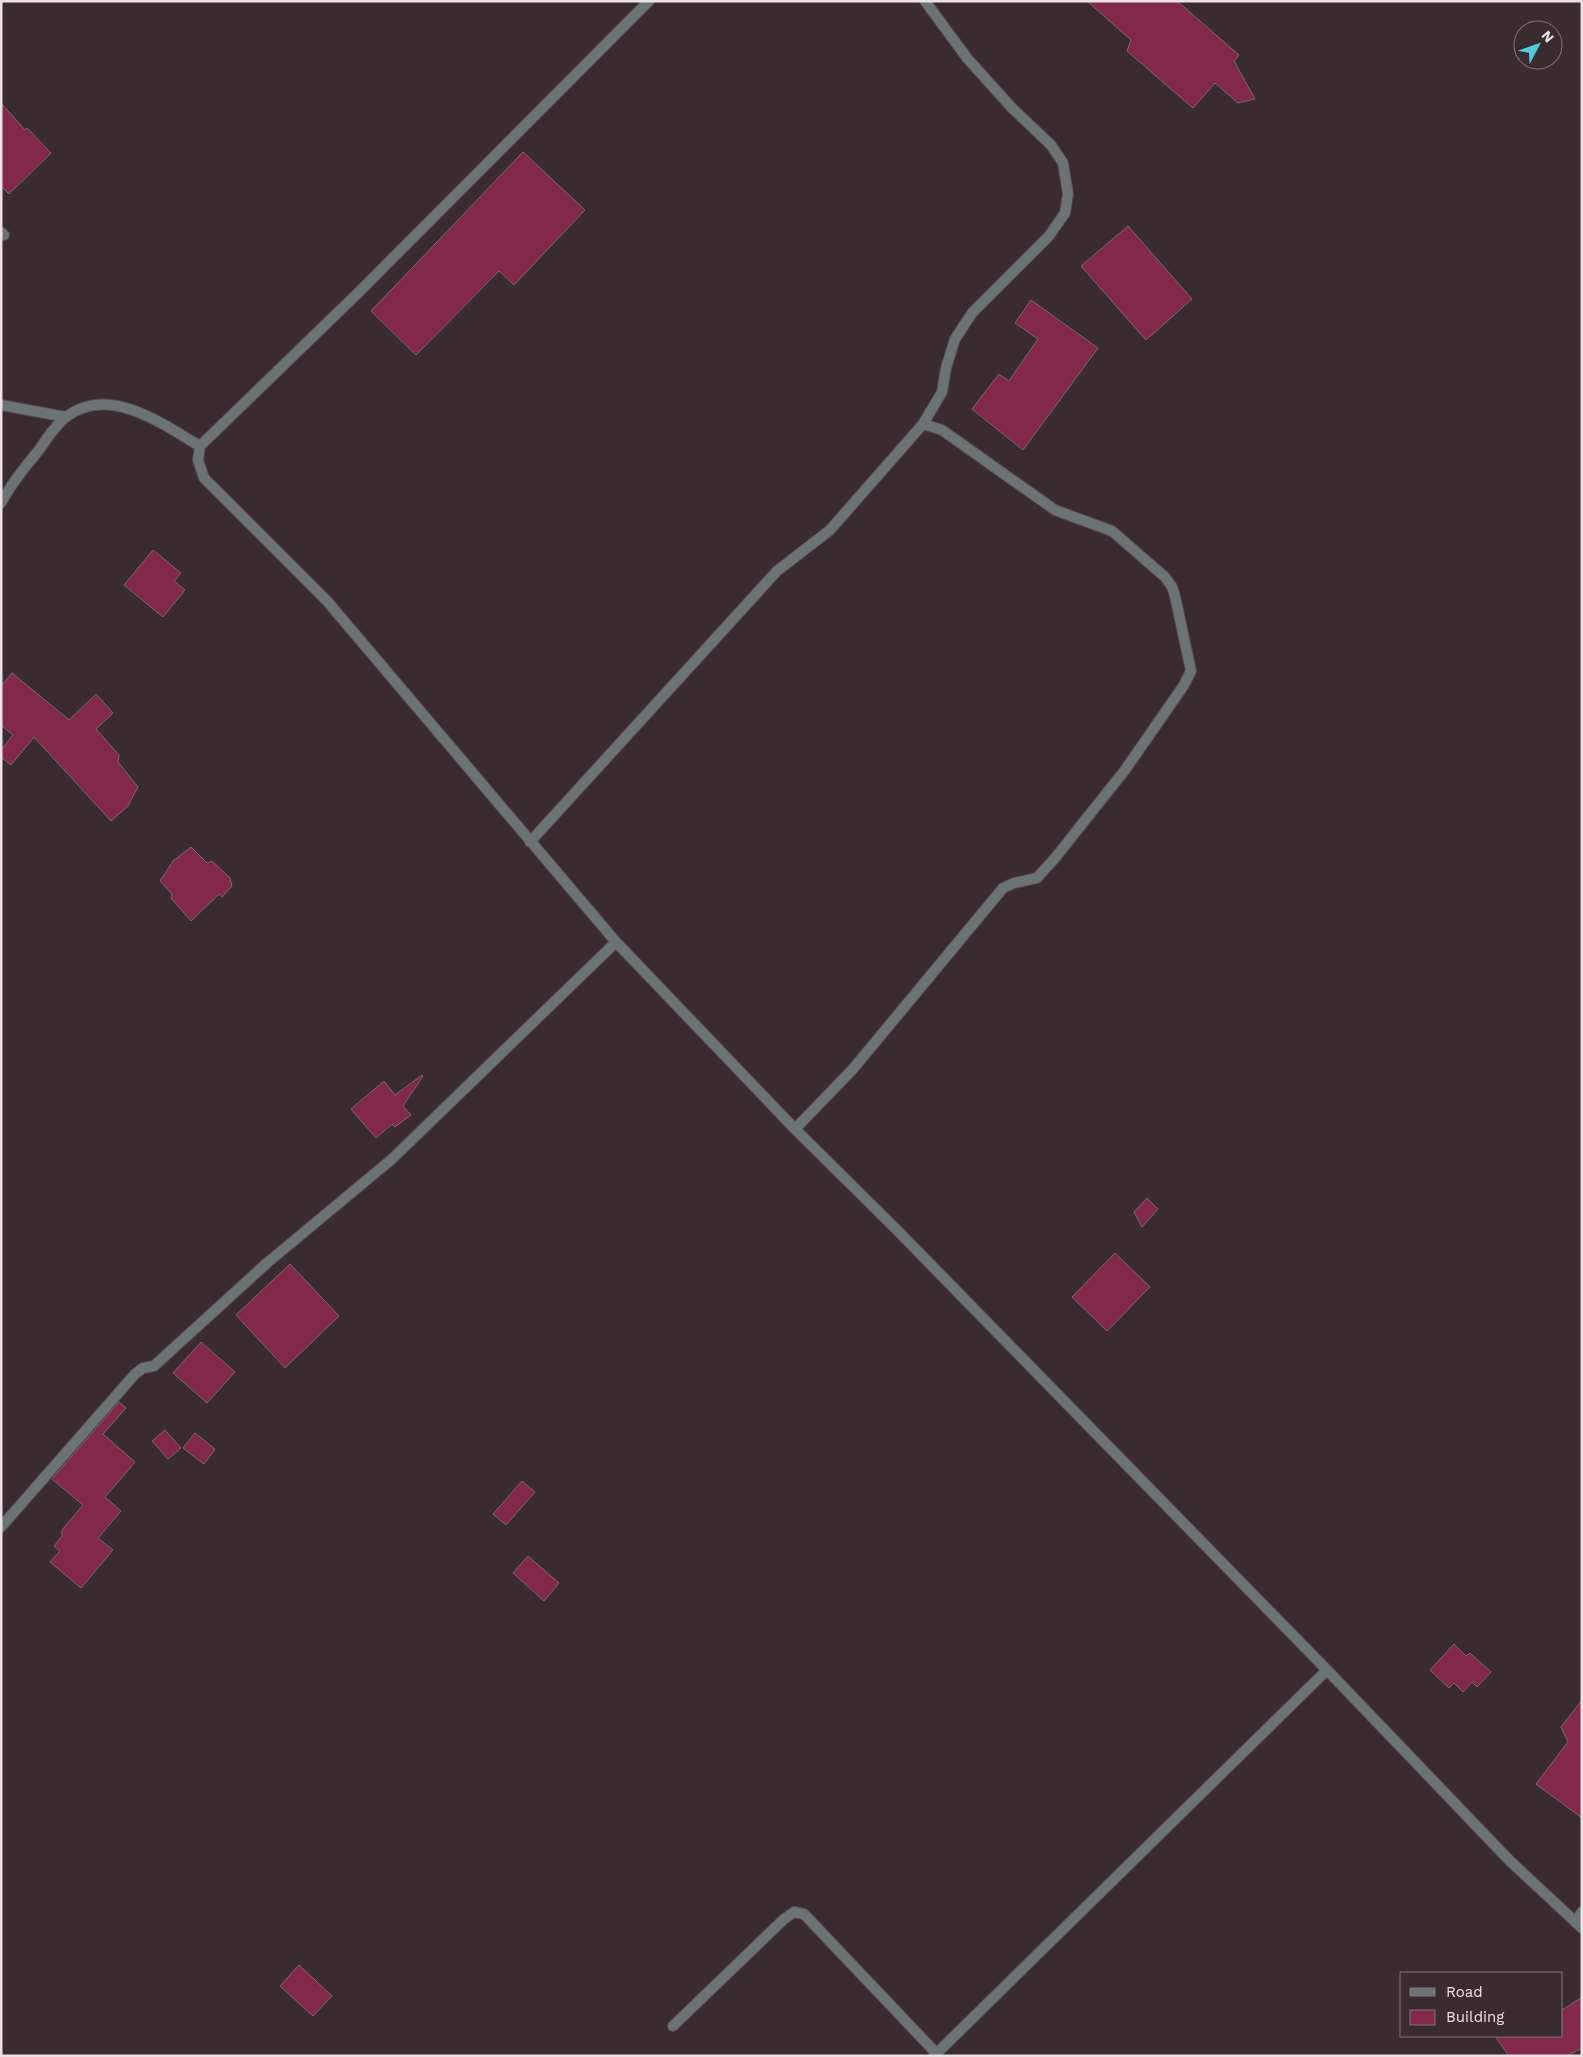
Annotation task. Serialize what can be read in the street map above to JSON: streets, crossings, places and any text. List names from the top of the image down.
{
  "legend": ["Road", "Building"],
  "north": "top right"
}
